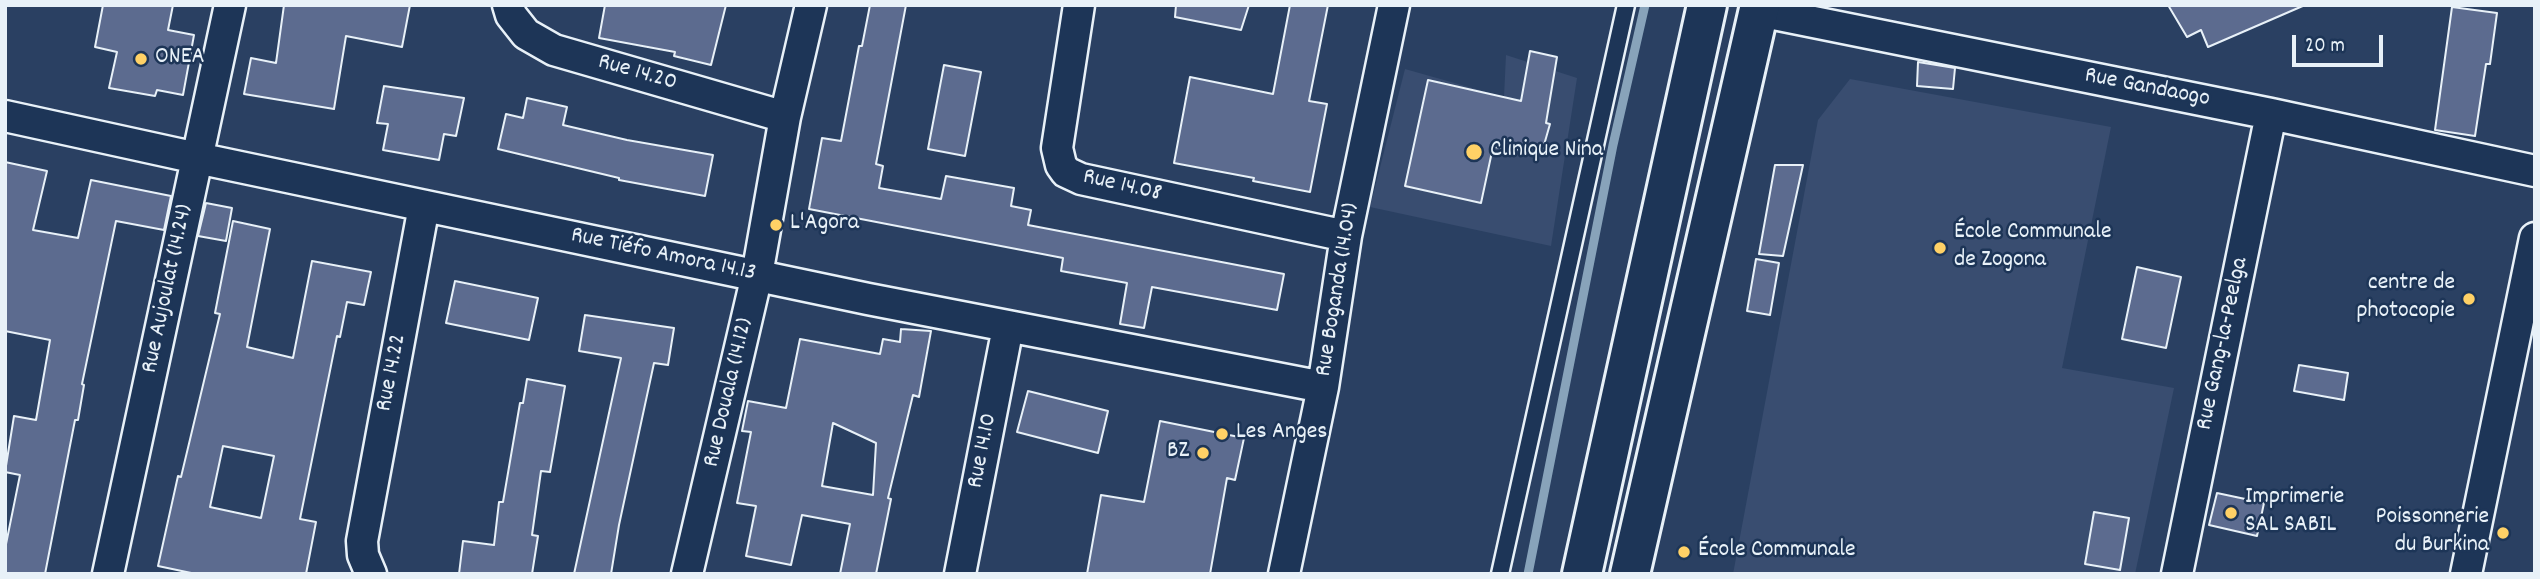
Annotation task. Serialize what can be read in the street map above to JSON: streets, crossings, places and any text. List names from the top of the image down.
{
  "streets": {
    "street": [
      "Rue 14.20",
      "Rue Gandaogo",
      "Rue 14.08",
      "Rue Tiéfo Amora 14.13",
      "Rue Aujoulat (14.24)",
      "Rue Boganda (14.04)",
      "Rue Gang-la-Peelga",
      "Rue 14.22",
      "Rue Douala (14.12)",
      "Rue 14.10"
    ]
  },
  "crossings": [
    ["Rue 14.20", "Rue Douala (14.12)"],
    ["Rue Gandaogo", "Rue Gang-la-Peelga"],
    ["Rue 14.08", "Rue Boganda (14.04)"],
    ["Rue Tiéfo Amora 14.13", "Rue Aujoulat (14.24)"],
    ["Rue Tiéfo Amora 14.13", "Rue Boganda (14.04)"],
    ["Rue Tiéfo Amora 14.13", "Rue 14.22"],
    ["Rue Tiéfo Amora 14.13", "Rue Douala (14.12)"],
    ["Rue Tiéfo Amora 14.13", "Rue 14.10"]
  ],
  "places": [
    "ONEA",
    "Clinique Nina",
    "L'Agora",
    "École Communale de Zogona",
    "centre de photocopie",
    "Les Anges",
    "BZ",
    "Imprimerie SAL SABIL",
    "Poissonnerie du Burkina",
    "École Communale"
  ],
  "scale_bar": "20 m"
}
